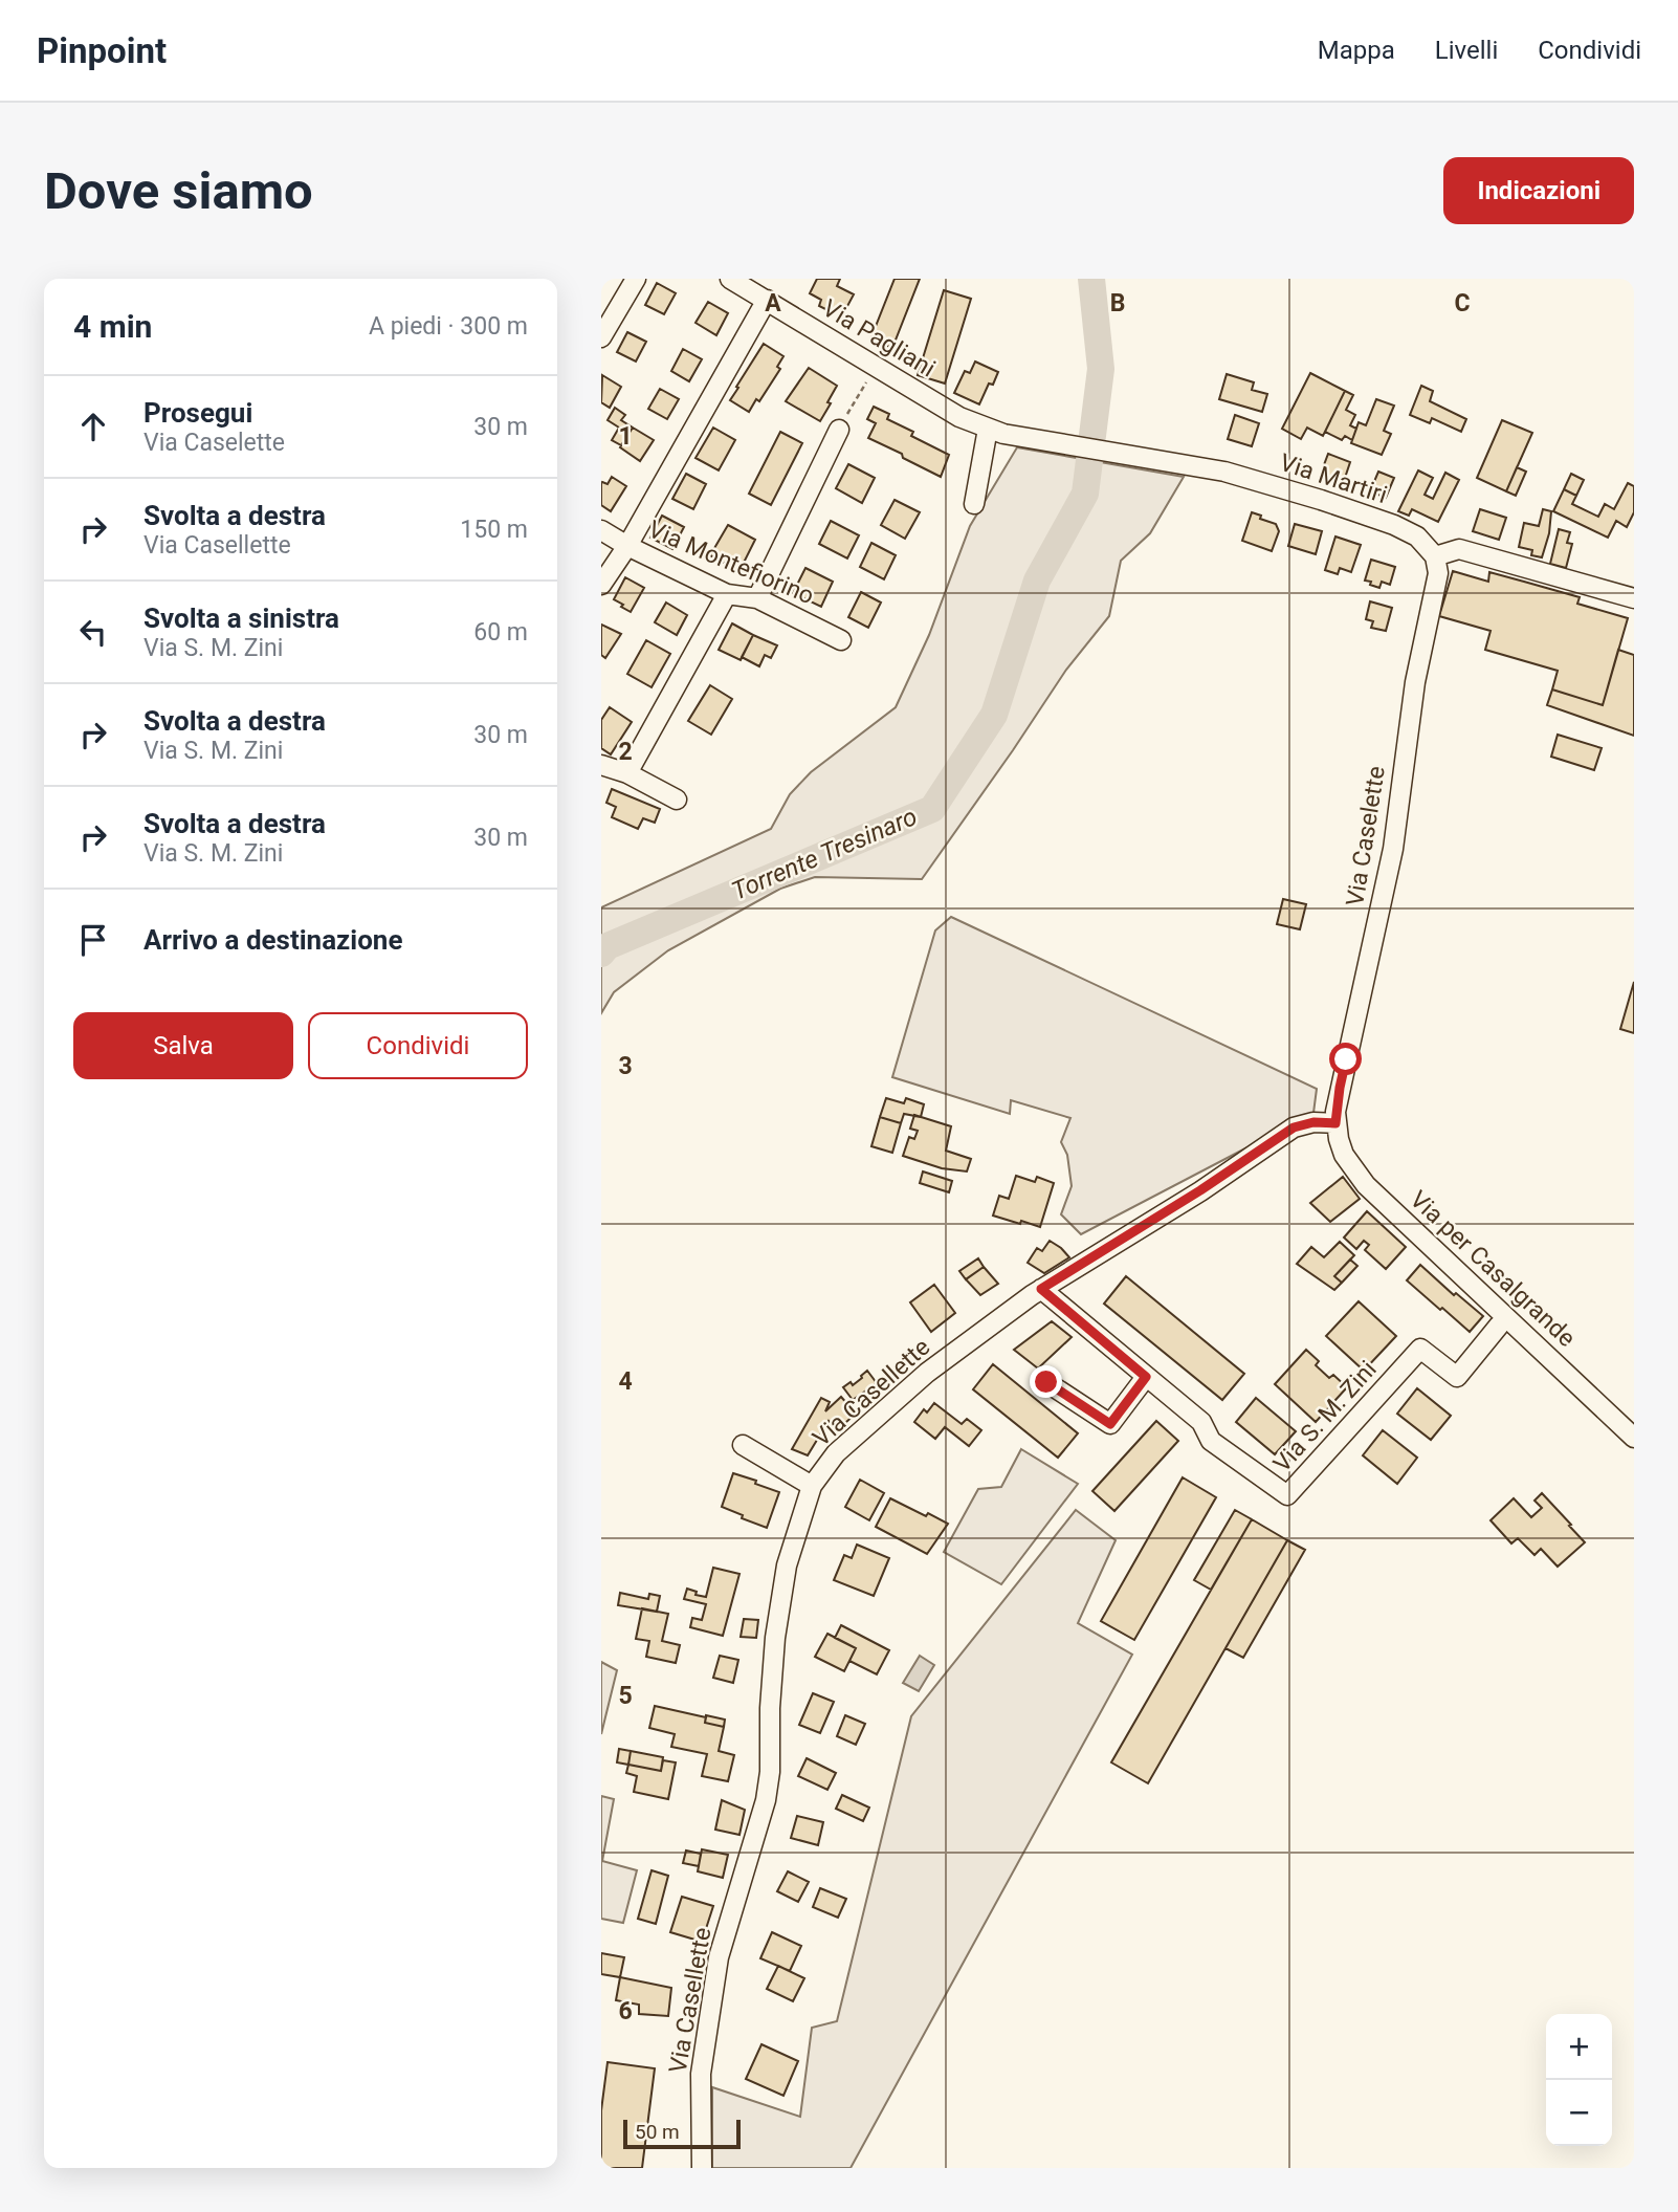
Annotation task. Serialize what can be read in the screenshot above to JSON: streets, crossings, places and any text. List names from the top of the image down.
{
  "streets": {
    "street": [
      "Via Pagliani",
      "Via Martiri",
      "Via Montefiorino",
      "Via Caselette",
      "Via per Casalgrande",
      "Via Casellette",
      "Via S. M. Zini"
    ]
  },
  "crossings": [
    ["Via Pagliani", "Via Martiri"],
    ["Via Martiri", "Via Caselette"],
    ["Via Caselette", "Via per Casalgrande"],
    ["Via Caselette", "Via Casellette"],
    ["Via per Casalgrande", "Via Casellette"],
    ["Via Casellette", "Via S. M. Zini"]
  ],
  "water": ["Torrente Tresinaro"],
  "scale_bar": "50 m",
  "page": {
    "header": "Pinpoint",
    "nav": ["Mappa", "Livelli", "Condividi"],
    "buttons": [
      "Indicazioni",
      ["Salva", "Condividi"]
    ],
    "title": "Dove siamo",
    "heading": ["4 min", "A piedi · 300 m"],
    "list": [
      ["Prosegui", "Via Caselette", "30 m"],
      ["Svolta a destra", "Via Casellette", "150 m"],
      ["Svolta a sinistra", "Via S. M. Zini", "60 m"],
      ["Svolta a destra", "Via S. M. Zini", "30 m"],
      ["Svolta a destra", "Via S. M. Zini", "30 m"],
      "Arrivo a destinazione"
    ],
    "map_buttons": ["+", "−"],
    "scale": "50 m"
  },
  "grid": {
    "columns": ["A", "B", "C"],
    "rows": [
      "1",
      "2",
      "3",
      "4",
      "5",
      "6"
    ]
  }
}
